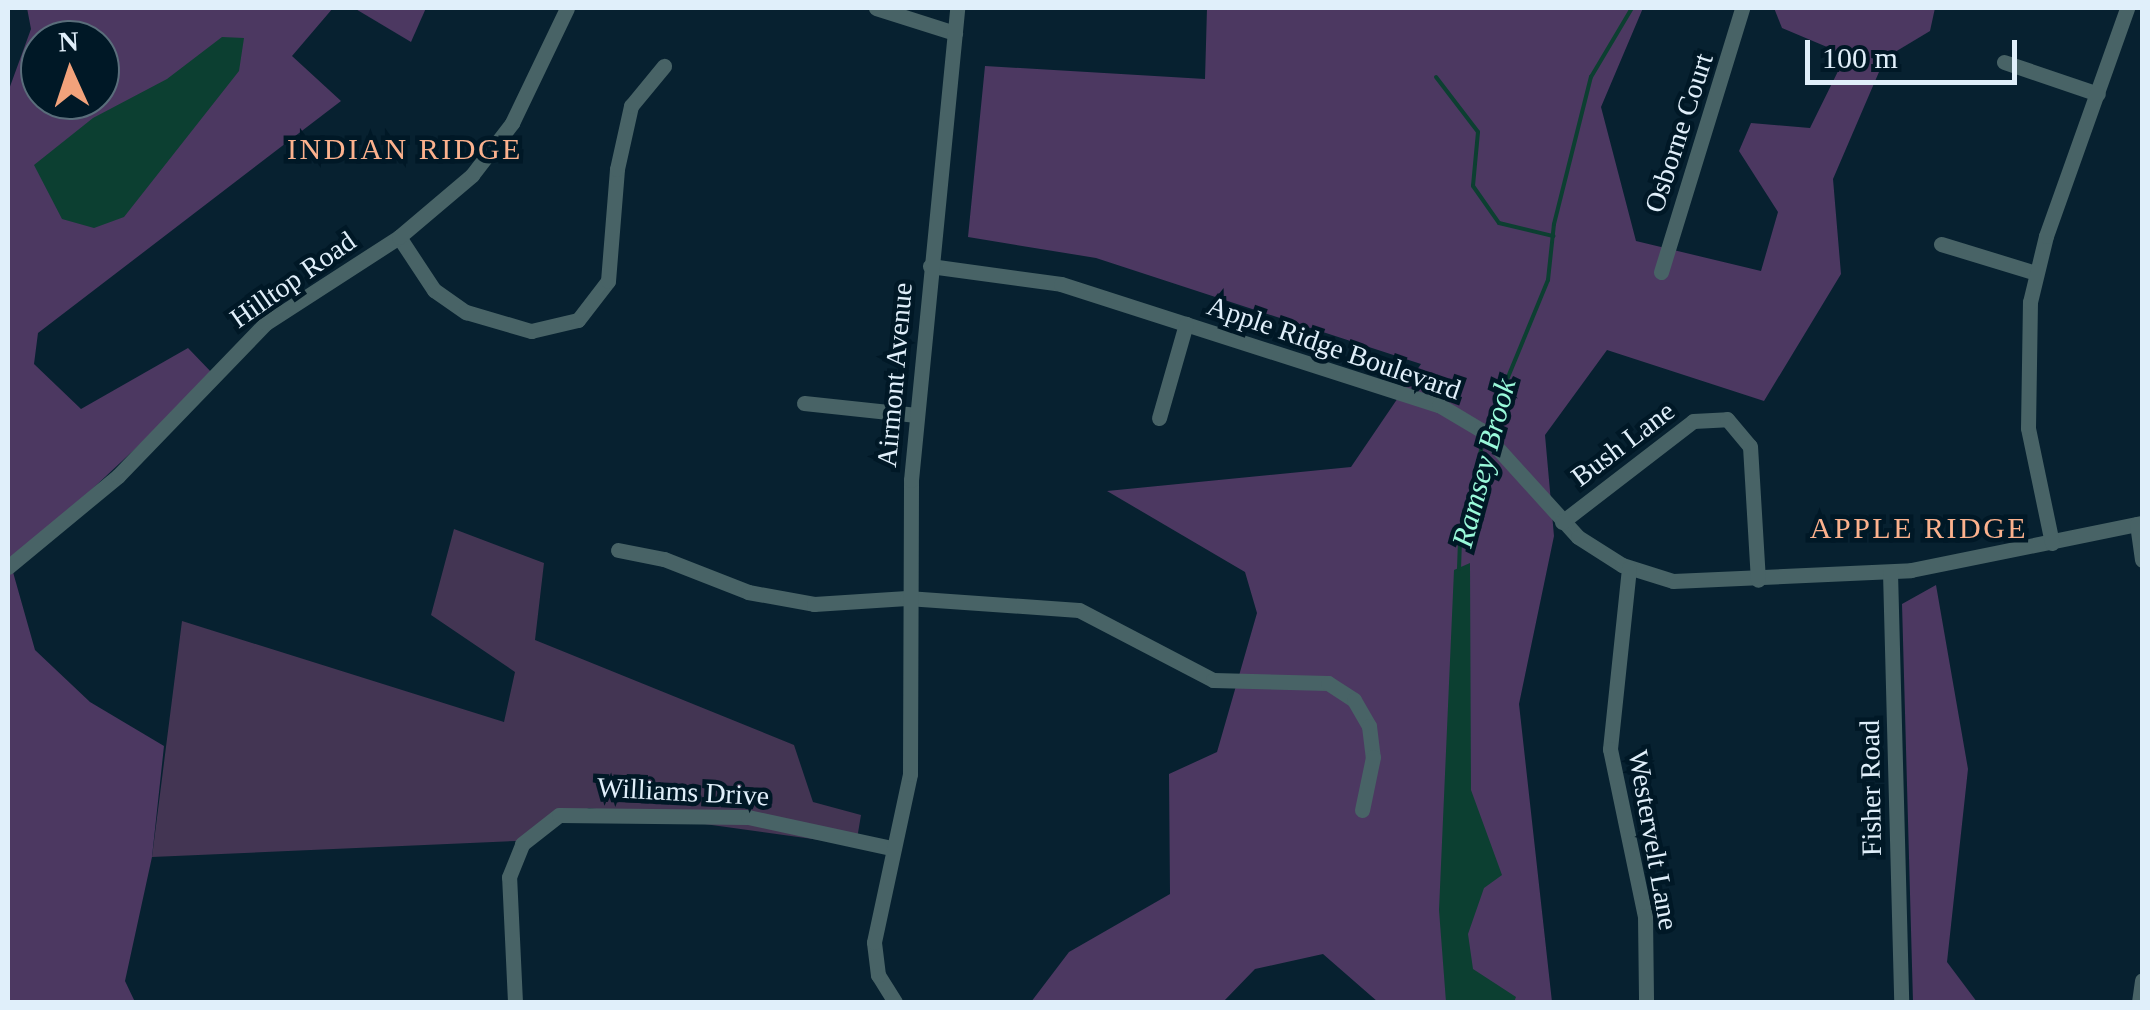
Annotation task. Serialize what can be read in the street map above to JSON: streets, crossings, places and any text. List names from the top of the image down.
{
  "streets": {
    "street": [
      "Osborne Court",
      "Hilltop Road",
      "Apple Ridge Boulevard",
      "Airmont Avenue",
      "Bush Lane",
      "Fisher Road",
      "Williams Drive",
      "Westervelt Lane"
    ]
  },
  "crossings": [
    ["Apple Ridge Boulevard", "Airmont Avenue"],
    ["Apple Ridge Boulevard", "Bush Lane"],
    ["Apple Ridge Boulevard", "Fisher Road"],
    ["Apple Ridge Boulevard", "Westervelt Lane"],
    ["Airmont Avenue", "Williams Drive"]
  ],
  "districts": ["INDIAN RIDGE", "APPLE RIDGE"],
  "water": ["Ramsey Brook"],
  "scale_bar": "100 m",
  "north": "top"
}
